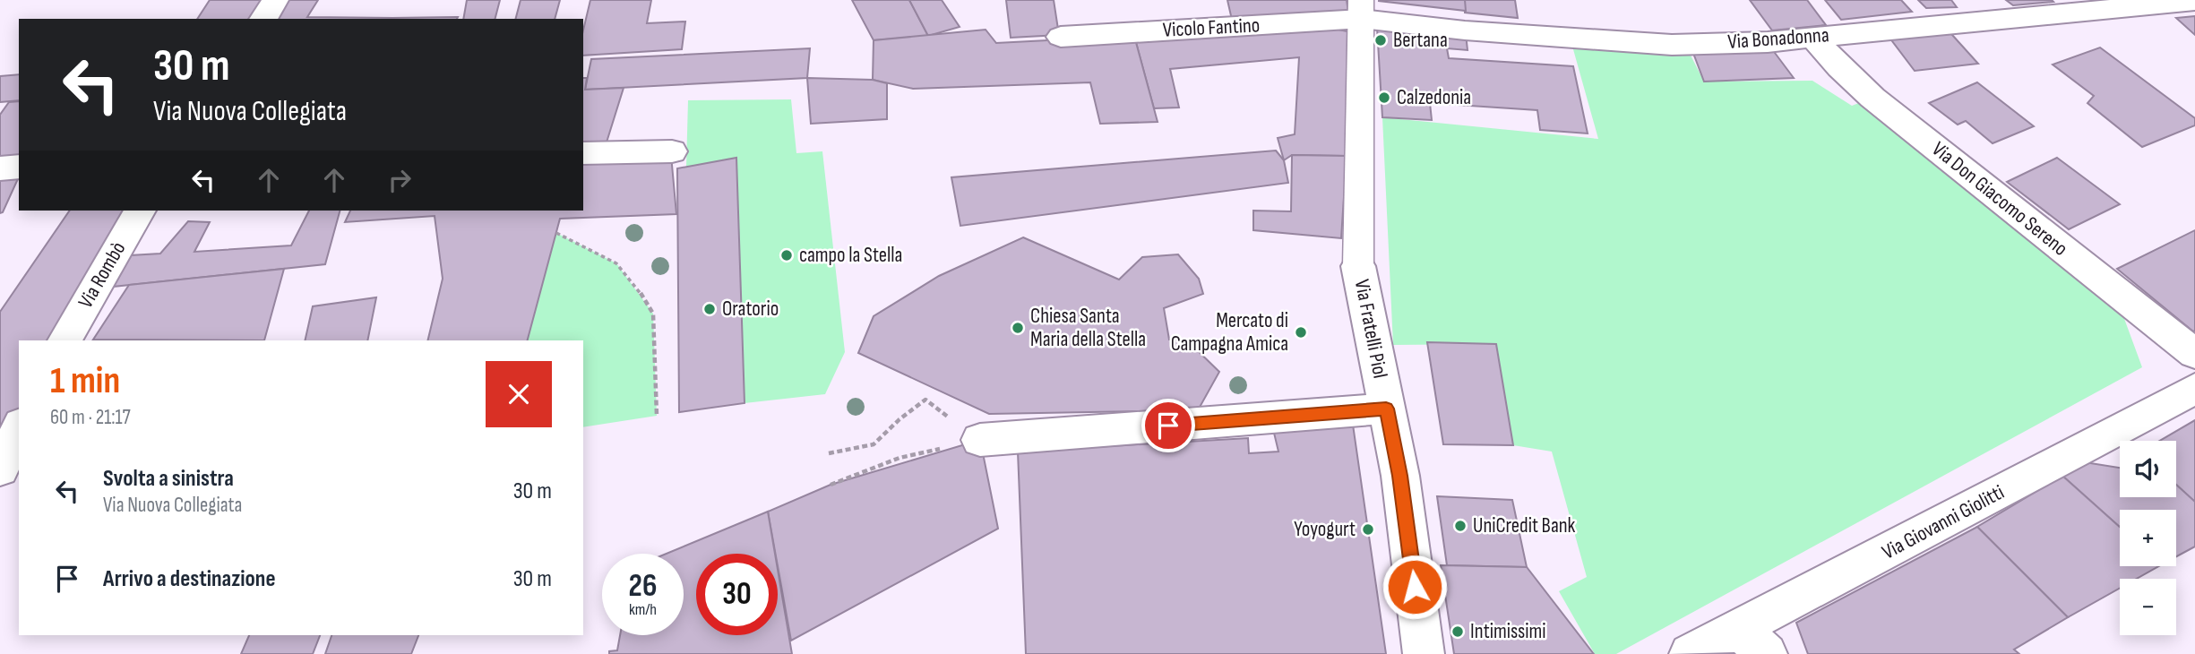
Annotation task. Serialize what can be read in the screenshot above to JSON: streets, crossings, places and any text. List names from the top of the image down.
{
  "streets": {
    "street": [
      "Vicolo Fantino",
      "Via Bonadonna",
      "Via Don Giacomo Sereno",
      "Via Rombò",
      "Via Fratelli Piol",
      "Via Giovanni Giolitti"
    ]
  },
  "crossings": [
    ["Vicolo Fantino", "Via Bonadonna"],
    ["Vicolo Fantino", "Via Fratelli Piol"],
    ["Via Bonadonna", "Via Don Giacomo Sereno"],
    ["Via Bonadonna", "Via Fratelli Piol"]
  ],
  "places": [
    "Bertana",
    "Calzedonia",
    "campo la Stella",
    "Oratorio",
    "Chiesa Santa Maria della Stella",
    "Mercato di Campagna Amica",
    "UniCredit Bank",
    "Yoyogurt",
    "Intimissimi"
  ],
  "page": {
    "turn": ["30 m", "Via Nuova Collegiata"],
    "heading": ["1 min", "60 m · 21:17"],
    "map_buttons": ["+", "−"],
    "list": [
      {
        "name": "Svolta a sinistra",
        "note": "Via Nuova Collegiata",
        "value": "30 m"
      },
      {
        "name": "Arrivo a destinazione",
        "value": "30 m"
      }
    ],
    "speed": "26 km/h",
    "limit": "30"
  }
}
